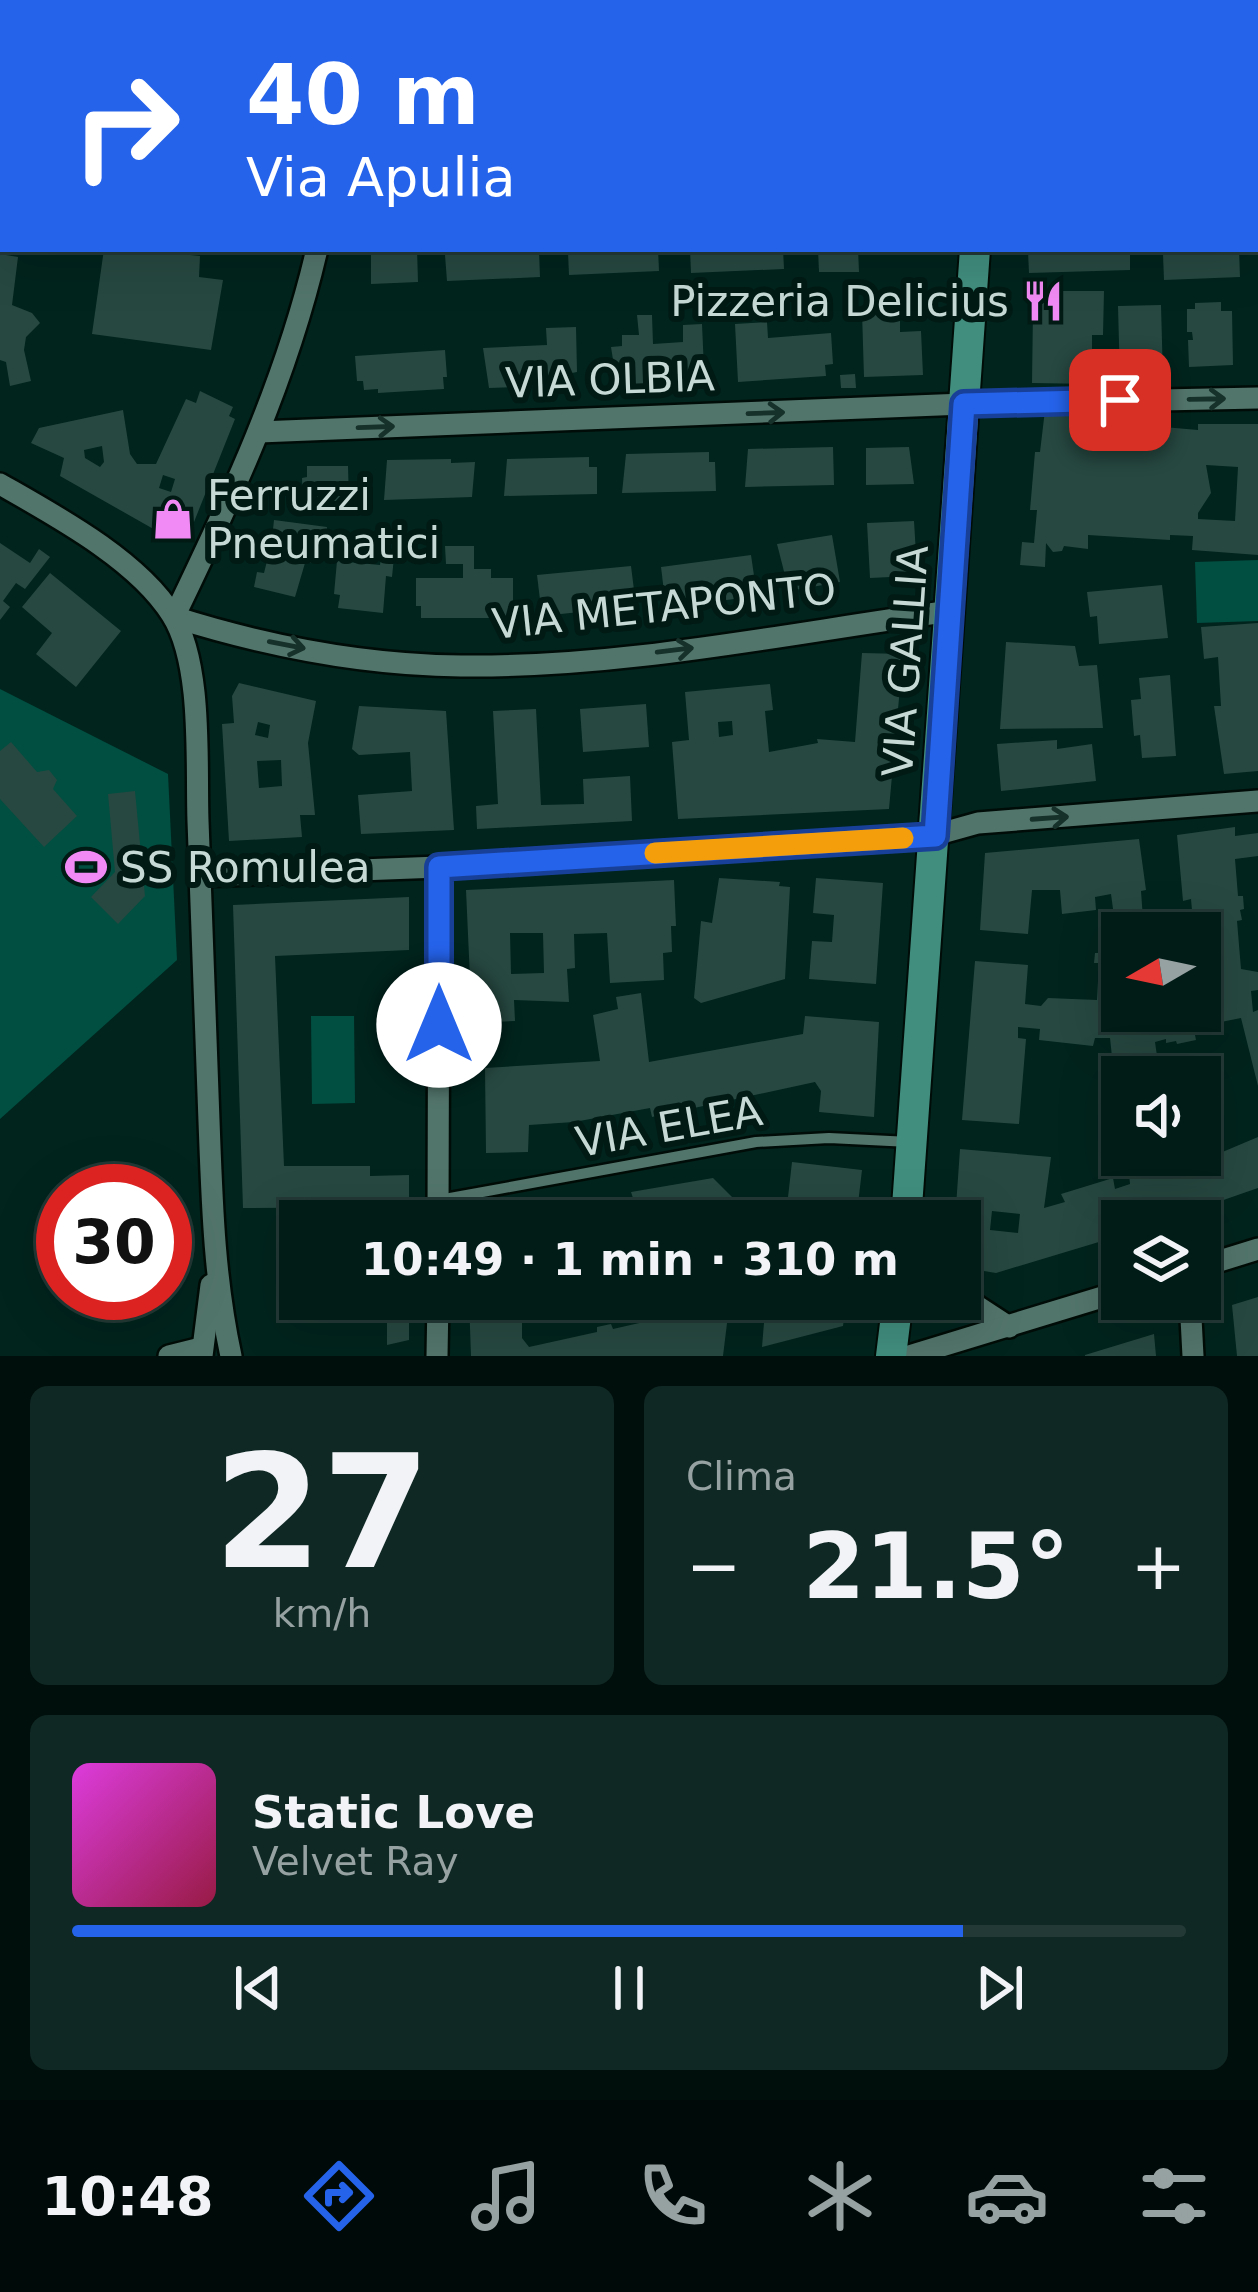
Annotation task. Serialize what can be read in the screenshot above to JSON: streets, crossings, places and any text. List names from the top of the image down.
{
  "streets": {
    "main road": ["VIA GALLIA"],
    "street": ["VIA OLBIA", "VIA METAPONTO"],
    "lane": ["VIA ELEA"]
  },
  "crossings": [
    ["VIA OLBIA", "VIA GALLIA"],
    ["VIA METAPONTO", "VIA GALLIA"],
    ["VIA GALLIA", "VIA ELEA"]
  ],
  "one_way": ["VIA OLBIA", "VIA METAPONTO"],
  "places": {
    "restaurant": ["Pizzeria Delicius"],
    "shop": ["Ferruzzi Pneumatici"],
    "sports": ["SS Romulea"]
  },
  "north": "left",
  "page": {
    "turn": ["40 m", "Via Apulia"],
    "limit": "30",
    "trip": "10:49 · 1 min · 310 m",
    "tile": [
      ["27", "km/h"],
      "Clima"
    ],
    "heat": ["−", "21.5°", "+"],
    "song": ["Static Love", "Velvet Ray"],
    "tabs": "10:48"
  }
}
